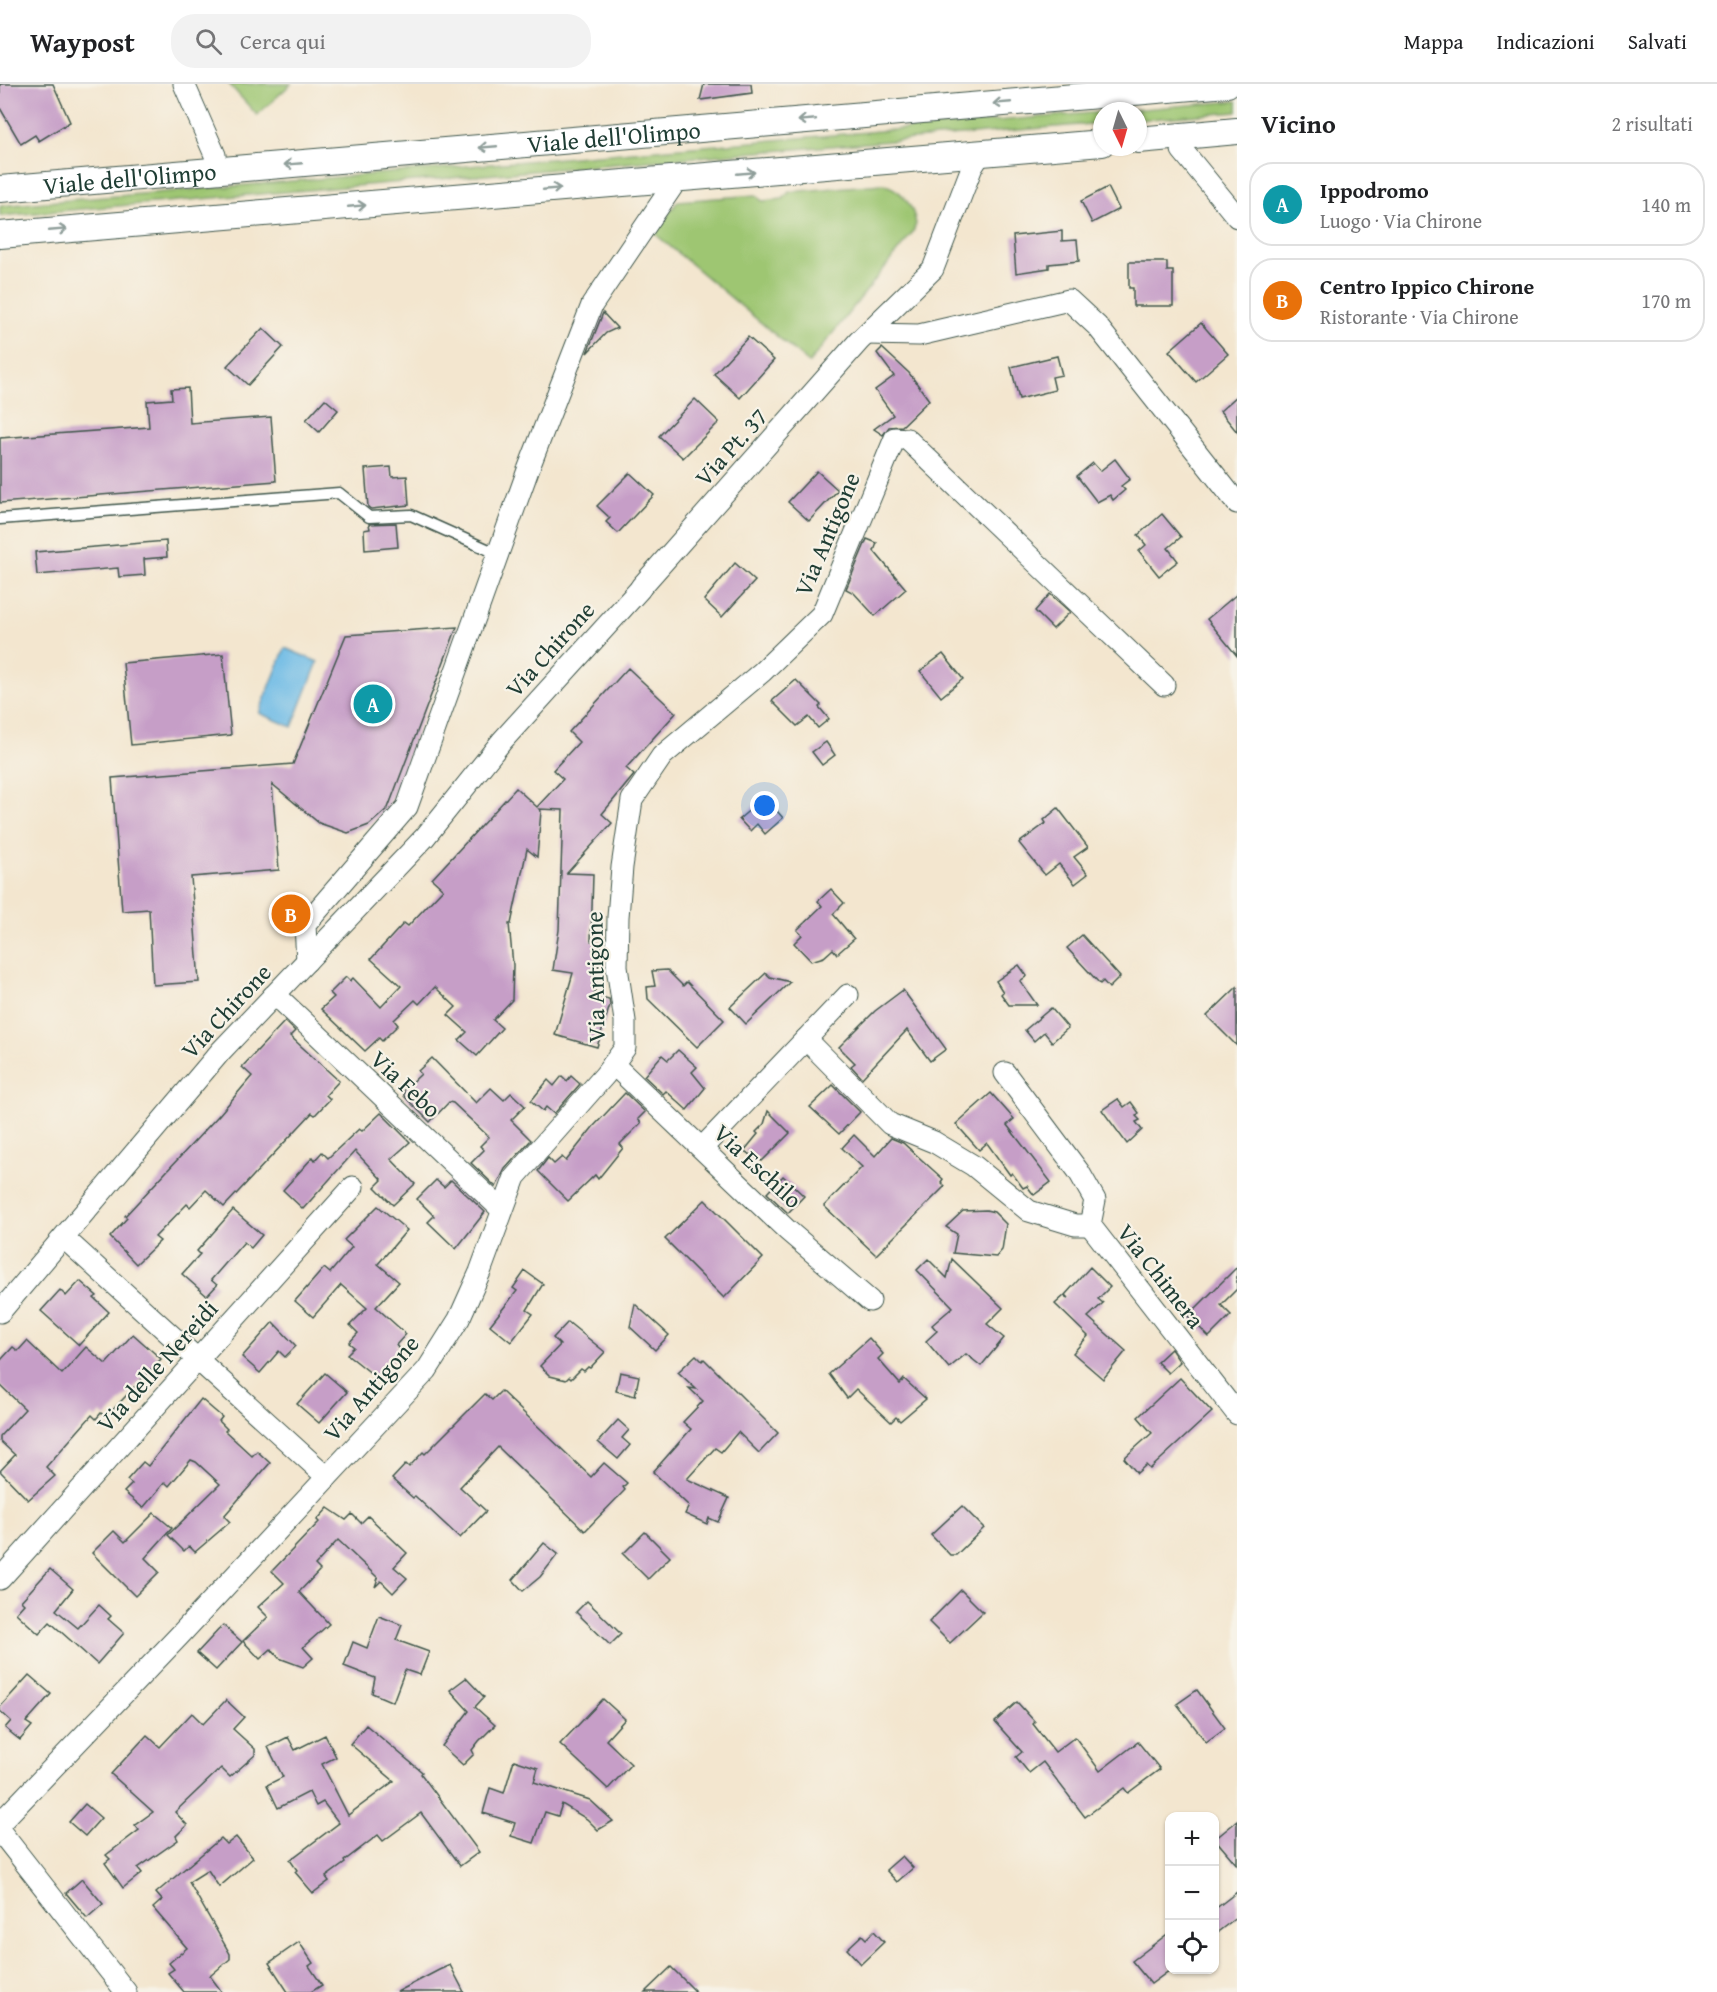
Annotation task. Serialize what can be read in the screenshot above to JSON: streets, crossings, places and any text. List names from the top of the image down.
{
  "streets": {
    "street": [
      "Viale dell'Olimpo",
      "Via Pt. 37",
      "Via Antigone",
      "Via Chirone",
      "Via Febo",
      "Via Eschilo",
      "Via Chimera",
      "Via delle Nereidi"
    ]
  },
  "crossings": [
    ["Via Pt. 37", "Via Chirone"],
    ["Via Antigone", "Via Febo"],
    ["Via Antigone", "Via Eschilo"],
    ["Via Chirone", "Via Febo"]
  ],
  "north": "bottom",
  "page": {
    "header": "Waypost",
    "search": "Cerca qui",
    "nav": ["Mappa", "Indicazioni", "Salvati"],
    "heading": ["Vicino", "2 risultati"],
    "list": [
      {
        "mark": "A",
        "name": "Ippodromo",
        "note": "Luogo · Via Chirone",
        "value": "140 m"
      },
      {
        "mark": "B",
        "name": "Centro Ippico Chirone",
        "note": "Ristorante · Via Chirone",
        "value": "170 m"
      }
    ],
    "pins": ["A", "B"],
    "map_buttons": ["+", "−"]
  }
}
